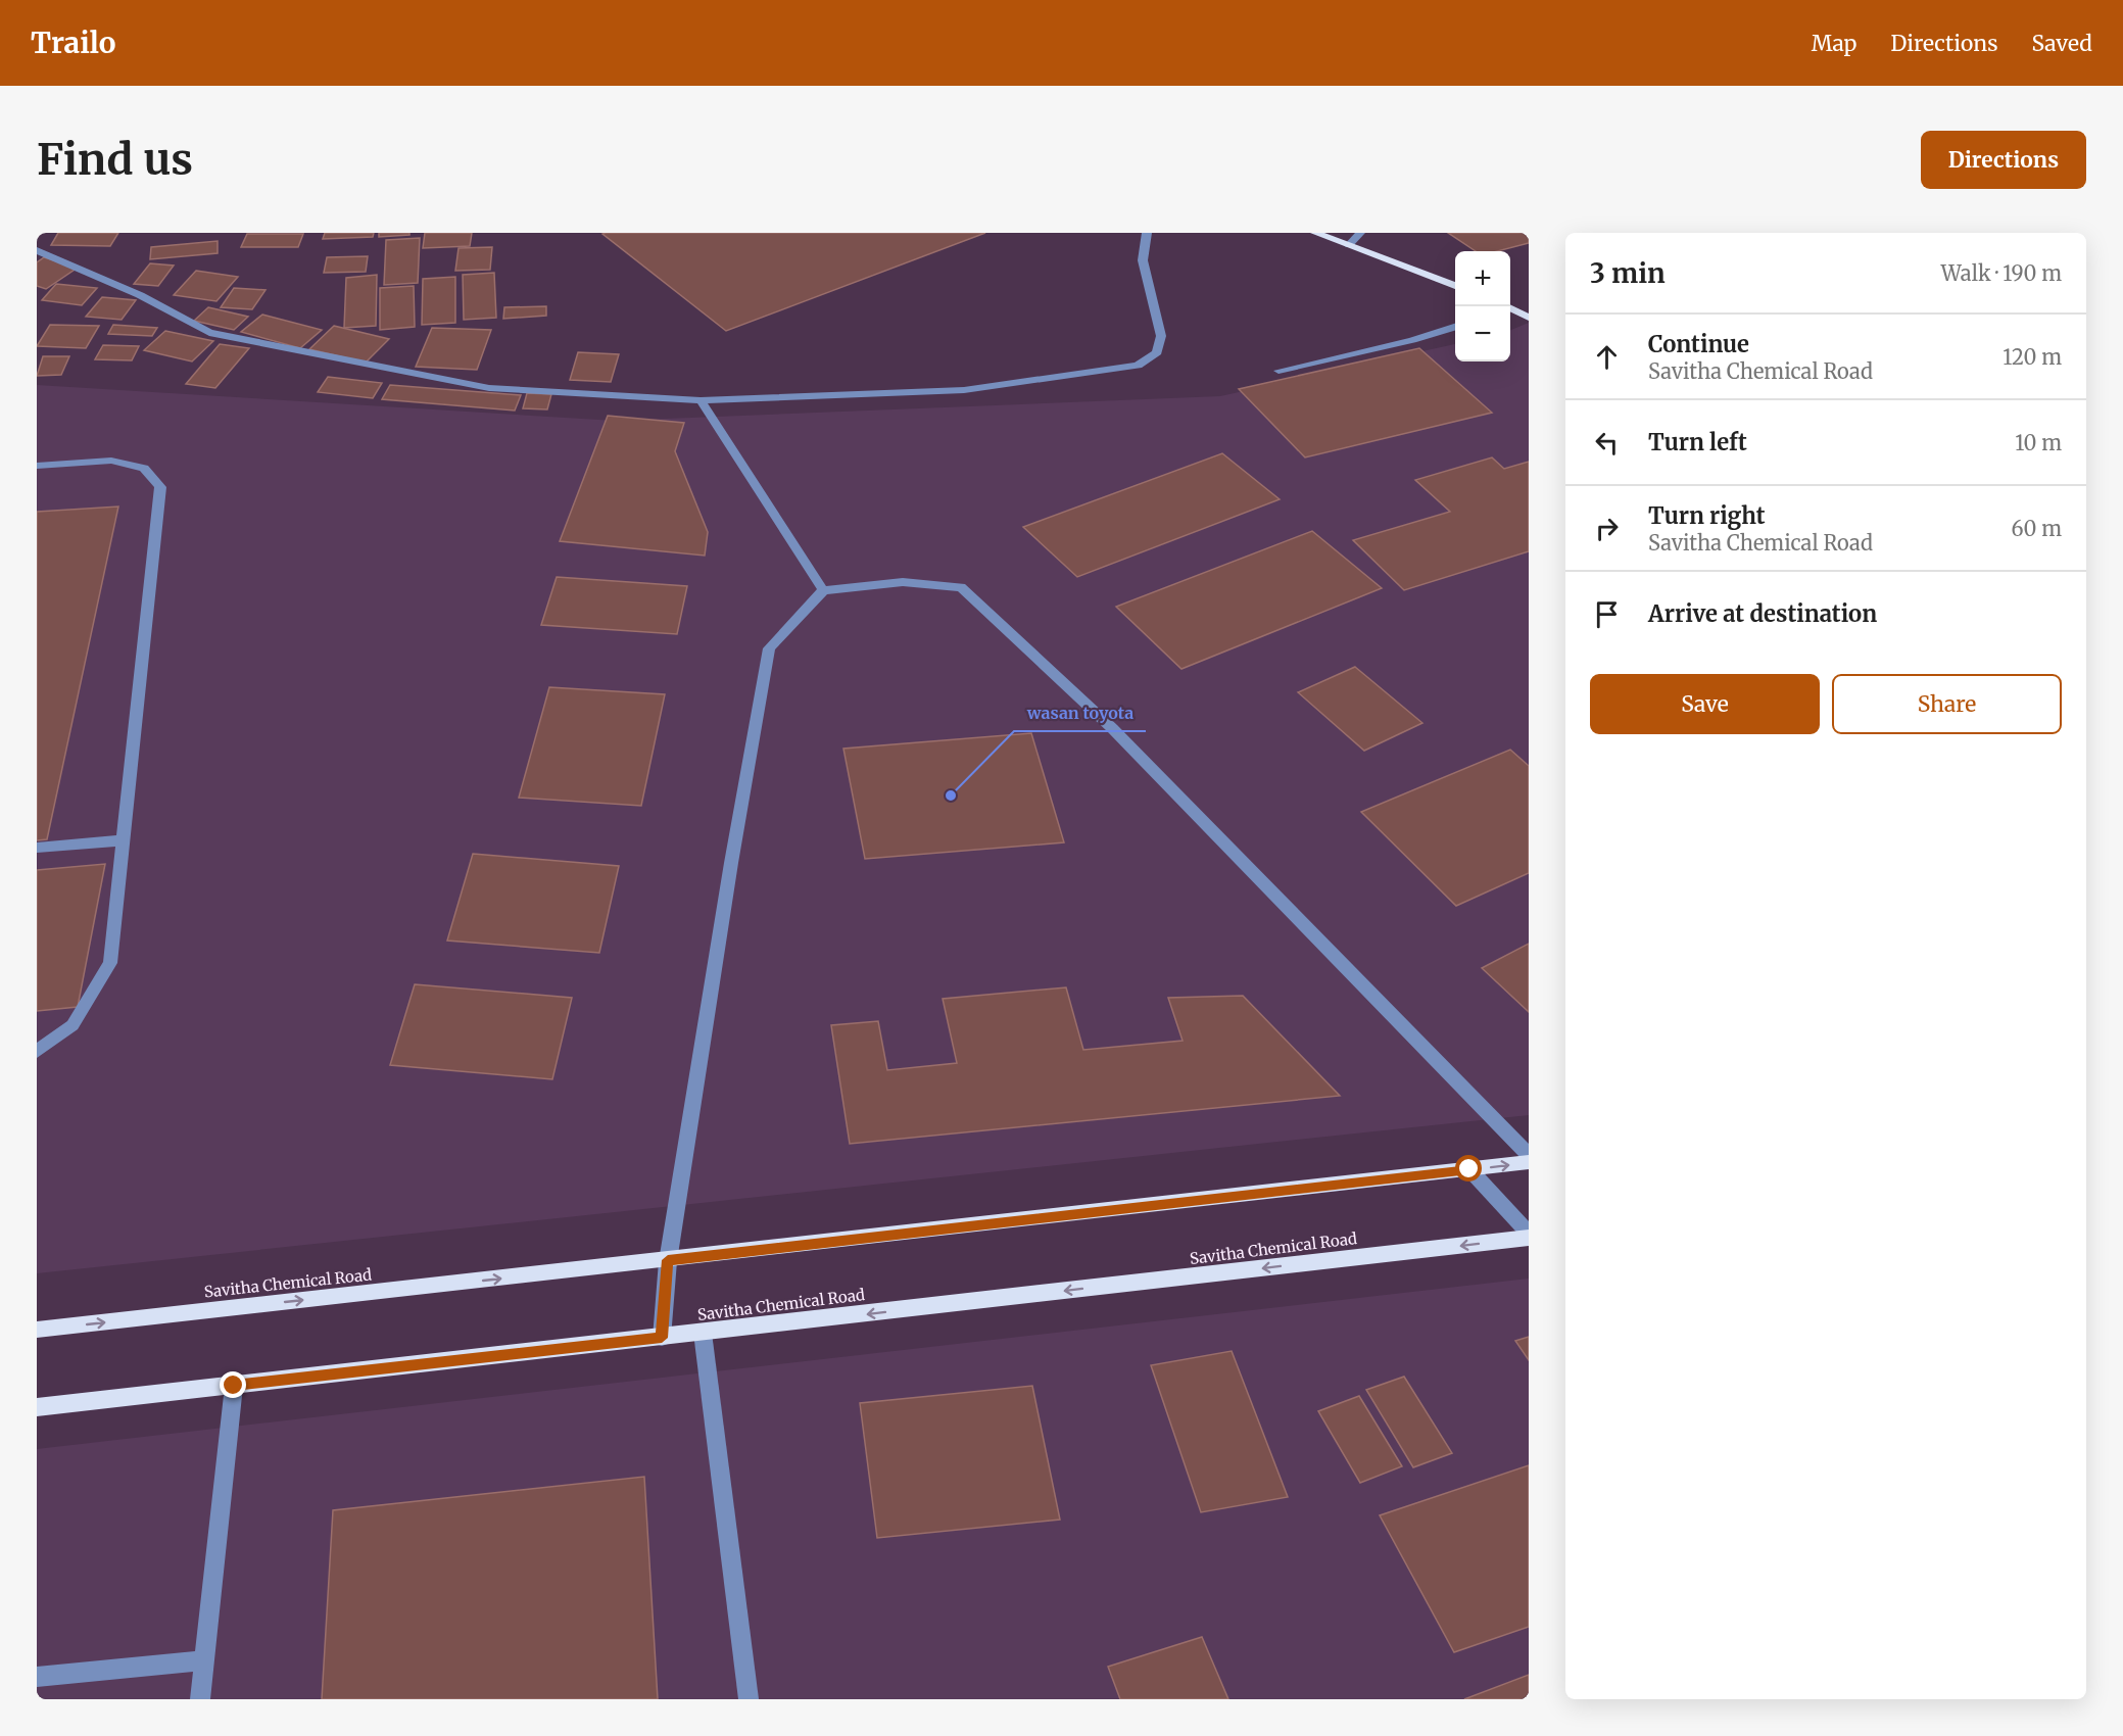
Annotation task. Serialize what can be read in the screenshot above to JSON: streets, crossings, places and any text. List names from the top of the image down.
{
  "streets": {
    "main road": ["Savitha Chemical Road"]
  },
  "places": ["wasan toyota"],
  "page": {
    "header": "Trailo",
    "nav": ["Map", "Directions", "Saved"],
    "buttons": [
      "Directions",
      ["Save", "Share"]
    ],
    "title": "Find us",
    "heading": ["3 min", "Walk · 190 m"],
    "map_buttons": ["+", "−"],
    "list": [
      ["Continue", "Savitha Chemical Road", "120 m"],
      ["Turn left", "10 m"],
      ["Turn right", "Savitha Chemical Road", "60 m"],
      "Arrive at destination"
    ]
  }
}
